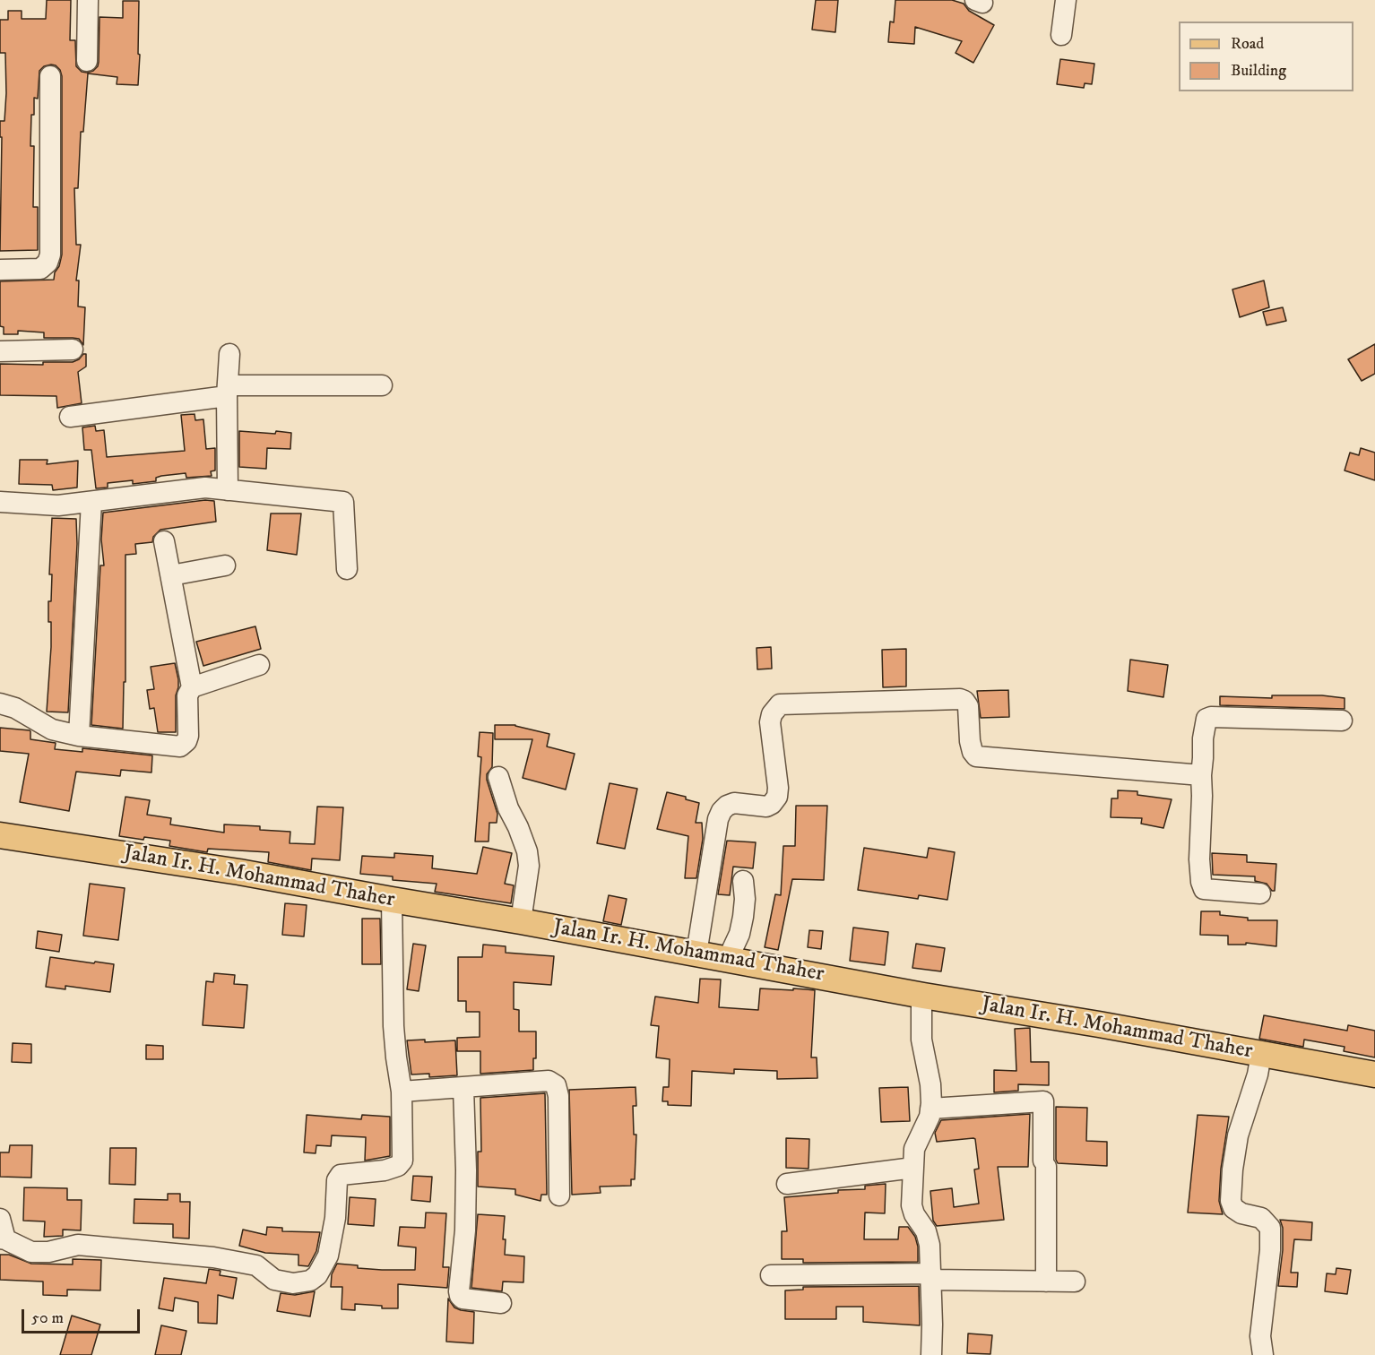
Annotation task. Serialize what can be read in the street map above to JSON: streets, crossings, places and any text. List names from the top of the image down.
{
  "streets": {
    "main road": ["Jalan Ir. H. Mohammad Thaher"]
  },
  "legend": ["Road", "Building"],
  "scale_bar": "50 m"
}
